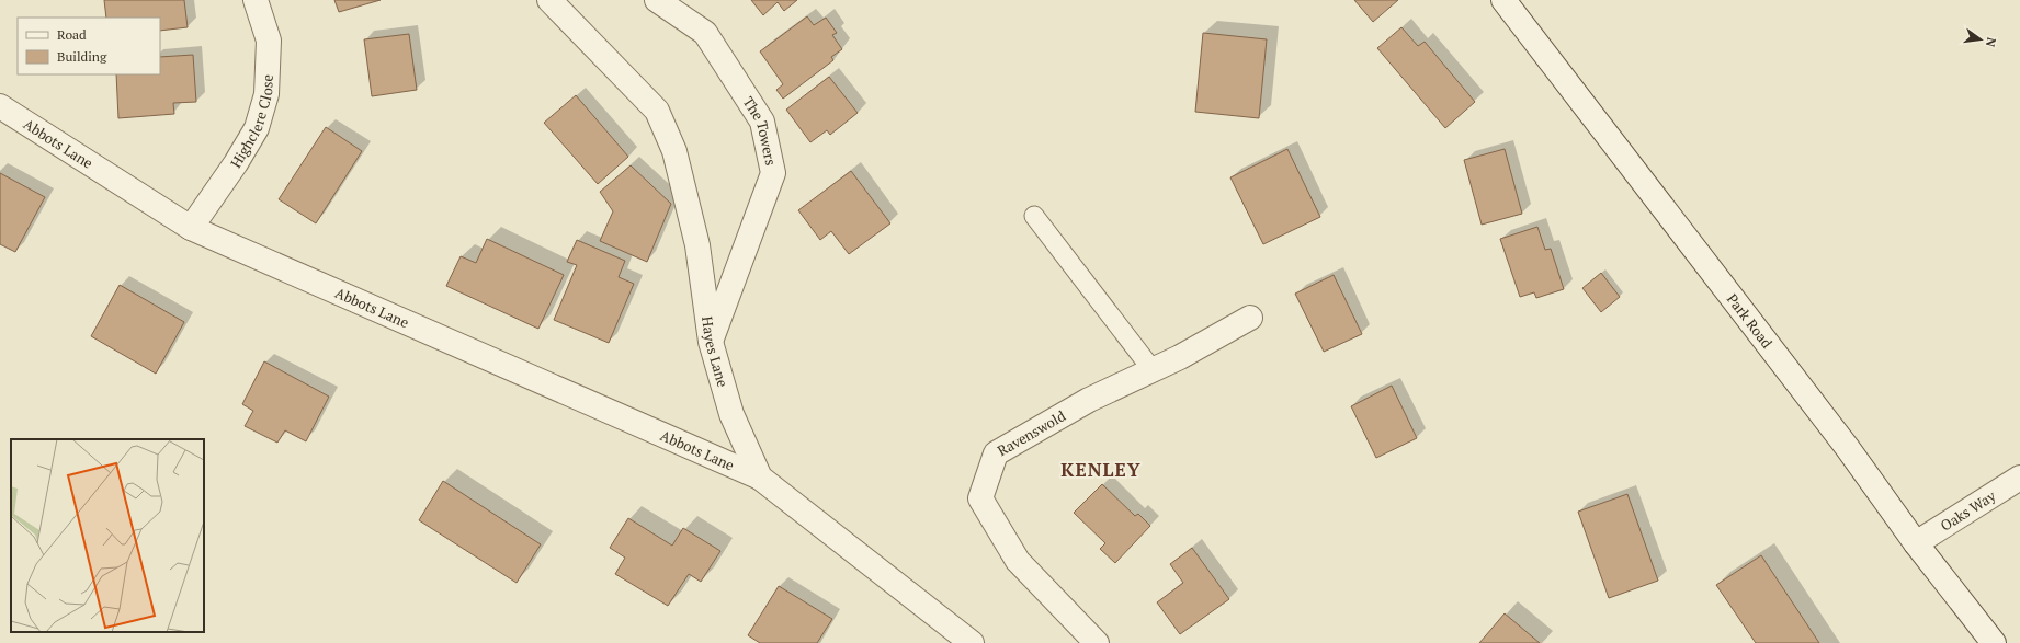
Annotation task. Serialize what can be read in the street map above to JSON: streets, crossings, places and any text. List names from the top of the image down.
{
  "streets": {
    "street": [
      "Highclere Close",
      "The Towers",
      "Abbots Lane",
      "Park Road",
      "Hayes Lane",
      "Ravenswold",
      "Oaks Way"
    ]
  },
  "crossings": [
    ["Highclere Close", "Abbots Lane"],
    ["The Towers", "Hayes Lane"],
    ["Abbots Lane", "Hayes Lane"],
    ["Park Road", "Oaks Way"]
  ],
  "districts": ["KENLEY"],
  "legend": ["Road", "Building"],
  "north": "right"
}
